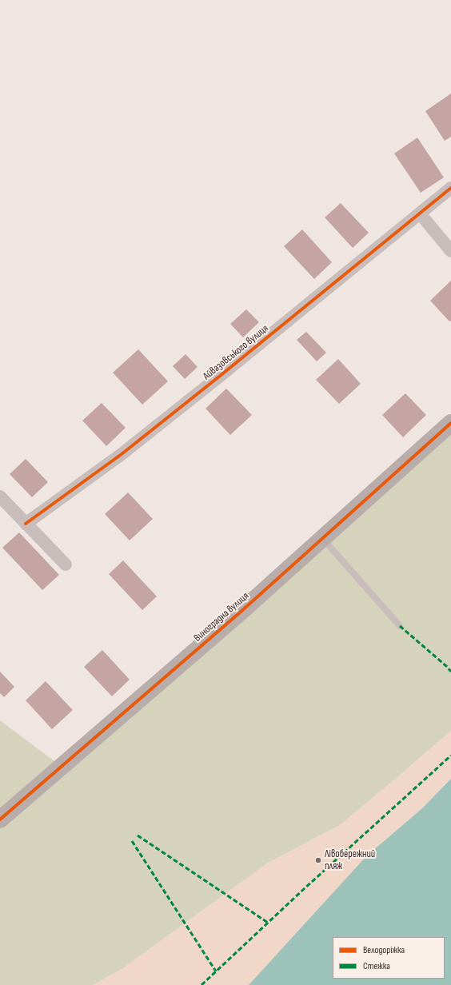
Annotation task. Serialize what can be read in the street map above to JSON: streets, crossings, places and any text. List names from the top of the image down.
{
  "streets": {
    "street": ["Айвазовського вулиця", "Виноградна вулиця"]
  },
  "places": ["Лівобережний пляж"],
  "legend": ["Велодоріжка", "Стежка"]
}
